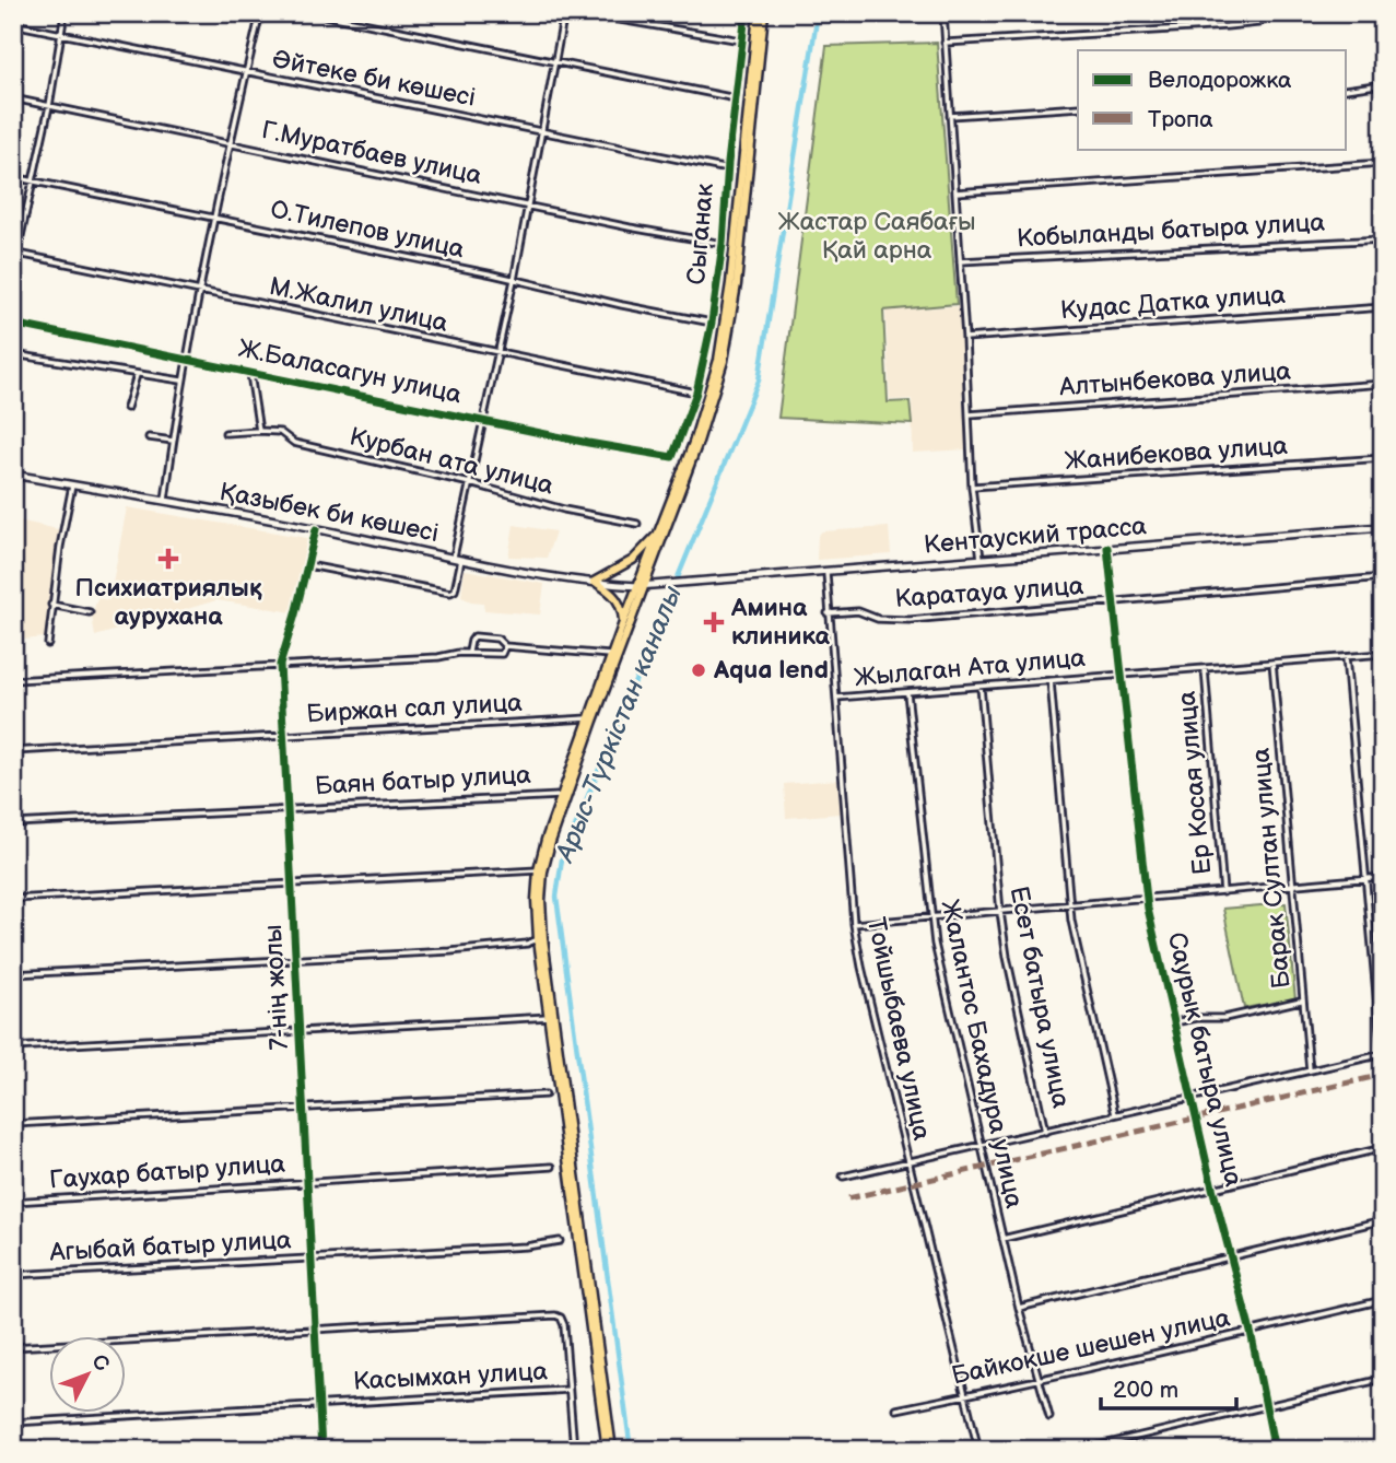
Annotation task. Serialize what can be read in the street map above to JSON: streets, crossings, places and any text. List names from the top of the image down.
{
  "streets": {
    "main road": ["Қазыбек би көшесі", "Кентауский трасса"],
    "street": [
      "Әйтеке би көшесі",
      "Г.Муратбаев улица",
      "О.Тилепов улица",
      "Кобыланды батыра улица",
      "Сыганак",
      "Кудас Датка улица",
      "М.Жалил улица",
      "Ж.Баласагун улица",
      "Алтынбекова улица",
      "Жанибекова улица",
      "Курбан ата улица",
      "Каратауа улица",
      "Жылаган Ата улица",
      "Биржан сал улица",
      "Баян батыр улица",
      "Ер Косая улица",
      "Барак Султан улица",
      "7-нің жолы",
      "Есет батыра улица",
      "Тойшыбаева улица",
      "Жалантос Бахадура улица",
      "Саурык батыра улица",
      "Гаухар батыр улица",
      "Агыбай батыр улица",
      "Байкокше шешен улица",
      "Касымхан улица"
    ]
  },
  "crossings": [
    ["Әйтеке би көшесі", "Сыганак"],
    ["Г.Муратбаев улица", "Сыганак"],
    ["О.Тилепов улица", "Сыганак"],
    ["Сыганак", "М.Жалил улица"],
    ["Сыганак", "Ж.Баласагун улица"],
    ["Қазыбек би көшесі", "Кентауский трасса"],
    ["Қазыбек би көшесі", "7-нің жолы"],
    ["Кентауский трасса", "Тойшыбаева улица"],
    ["Кентауский трасса", "Саурык батыра улица"],
    ["Каратауа улица", "Тойшыбаева улица"],
    ["Каратауа улица", "Саурык батыра улица"],
    ["Жылаган Ата улица", "Ер Косая улица"],
    ["Жылаган Ата улица", "Барак Султан улица"],
    ["Жылаган Ата улица", "Есет батыра улица"],
    ["Жылаган Ата улица", "Тойшыбаева улица"],
    ["Жылаган Ата улица", "Жалантос Бахадура улица"],
    ["Жылаган Ата улица", "Саурык батыра улица"],
    ["Биржан сал улица", "7-нің жолы"],
    ["Баян батыр улица", "7-нің жолы"],
    ["7-нің жолы", "Гаухар батыр улица"],
    ["7-нің жолы", "Агыбай батыр улица"],
    ["7-нің жолы", "Касымхан улица"],
    ["Тойшыбаева улица", "Байкокше шешен улица"],
    ["Жалантос Бахадура улица", "Байкокше шешен улица"],
    ["Саурык батыра улица", "Байкокше шешен улица"]
  ],
  "water": ["Арыс-Түркістан каналы"],
  "parks": ["Жастар Саябағы Қай арна"],
  "places": {
    "health": ["Психиатриялық аурухана", "Амина клиника"],
    "other": ["Aqua lend"]
  },
  "legend": ["Велодорожка", "Тропа"],
  "scale_bar": "200 m",
  "north": "top right"
}
